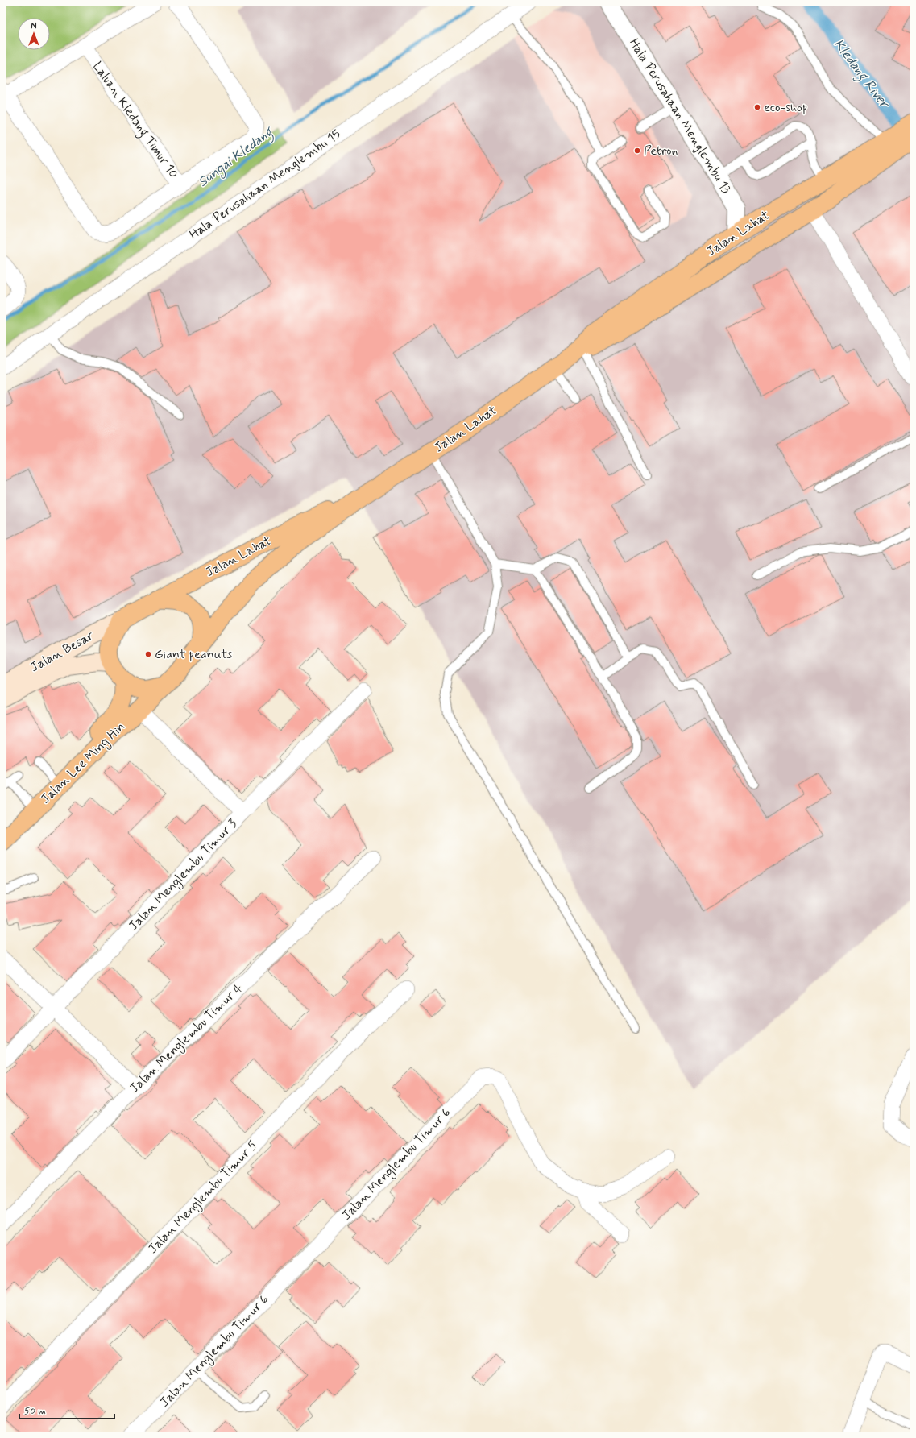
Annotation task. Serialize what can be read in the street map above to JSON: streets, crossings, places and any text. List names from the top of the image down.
{
  "streets": {
    "main road": ["Jalan Lahat", "Jalan Besar", "Jalan Lee Ming Hin"],
    "street": [
      "Hala Perusahaan Menglembu 13",
      "Laluan Kledang Timur 10",
      "Hala Perusahaan Menglembu 15",
      "Jalan Menglembu Timur 3",
      "Jalan Menglembu Timur 4",
      "Jalan Menglembu Timur 6",
      "Jalan Menglembu Timur 5"
    ]
  },
  "crossings": [
    ["Jalan Lahat", "Jalan Besar"],
    ["Jalan Lahat", "Jalan Lee Ming Hin"],
    ["Jalan Besar", "Jalan Lee Ming Hin"]
  ],
  "water": ["Kledang River", "Sungai Kledang"],
  "places": ["eco-shop", "Petron", "Giant peanuts"],
  "scale_bar": "50 m",
  "north": "top"
}
